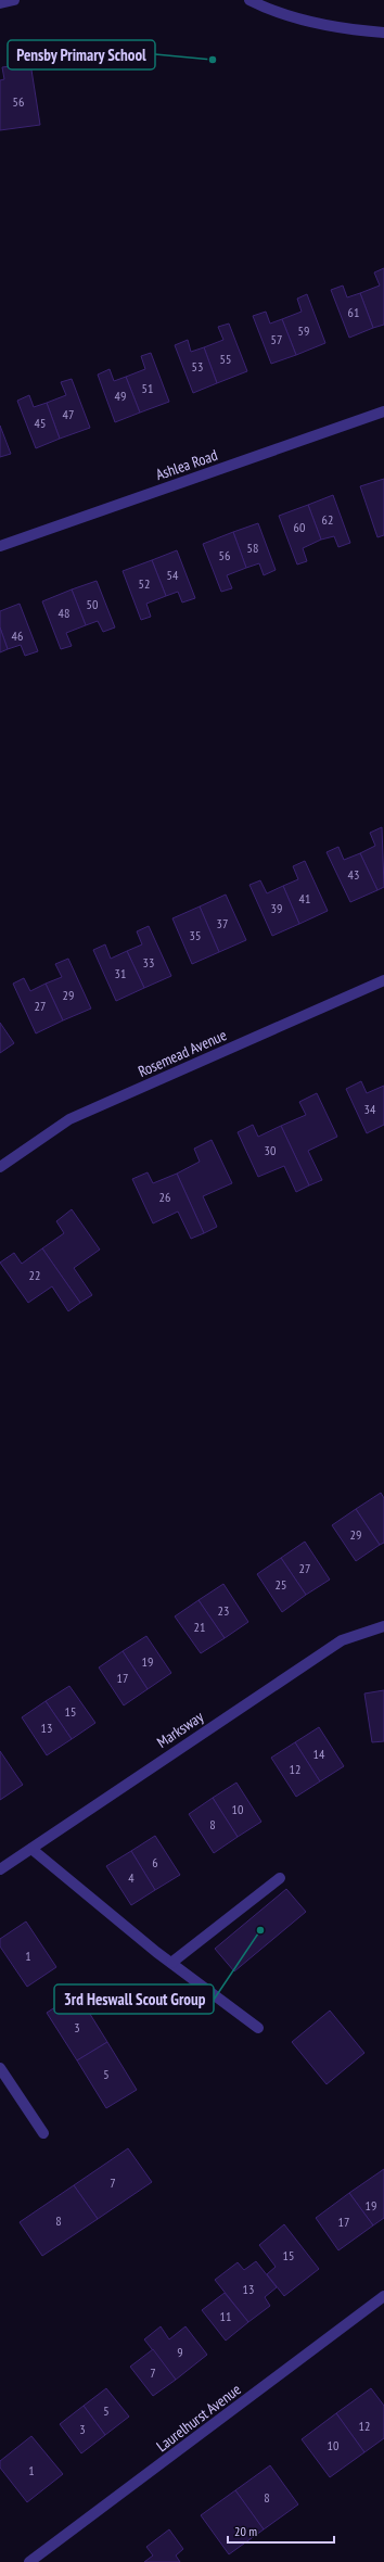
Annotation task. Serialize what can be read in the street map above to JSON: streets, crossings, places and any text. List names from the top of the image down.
{
  "streets": {
    "street": [
      "Ashlea Road",
      "Rosemead Avenue",
      "Marksway",
      "Laurelhurst Avenue"
    ]
  },
  "places": ["Pensby Primary School", "3rd Heswall Scout Group"],
  "house_numbers": [
    "56",
    "61",
    "59",
    "57",
    "55",
    "53",
    "51",
    "49",
    "47",
    "45",
    "62",
    "60",
    "58",
    "56",
    "54",
    "52",
    "50",
    "48",
    "46",
    "43",
    "41",
    "39",
    "37",
    "35",
    "33",
    "31",
    "29",
    "27",
    "34",
    "30",
    "26",
    "22",
    "29",
    "27",
    "25",
    "23",
    "21",
    "19",
    "17",
    "15",
    "13",
    "14",
    "12",
    "10",
    "8",
    "6",
    "4",
    "1",
    "3",
    "5",
    "7",
    "19",
    "8",
    "17",
    "15",
    "13",
    "11",
    "9",
    "7",
    "5",
    "12",
    "3",
    "10",
    "1",
    "8"
  ],
  "scale_bar": "20 m"
}
